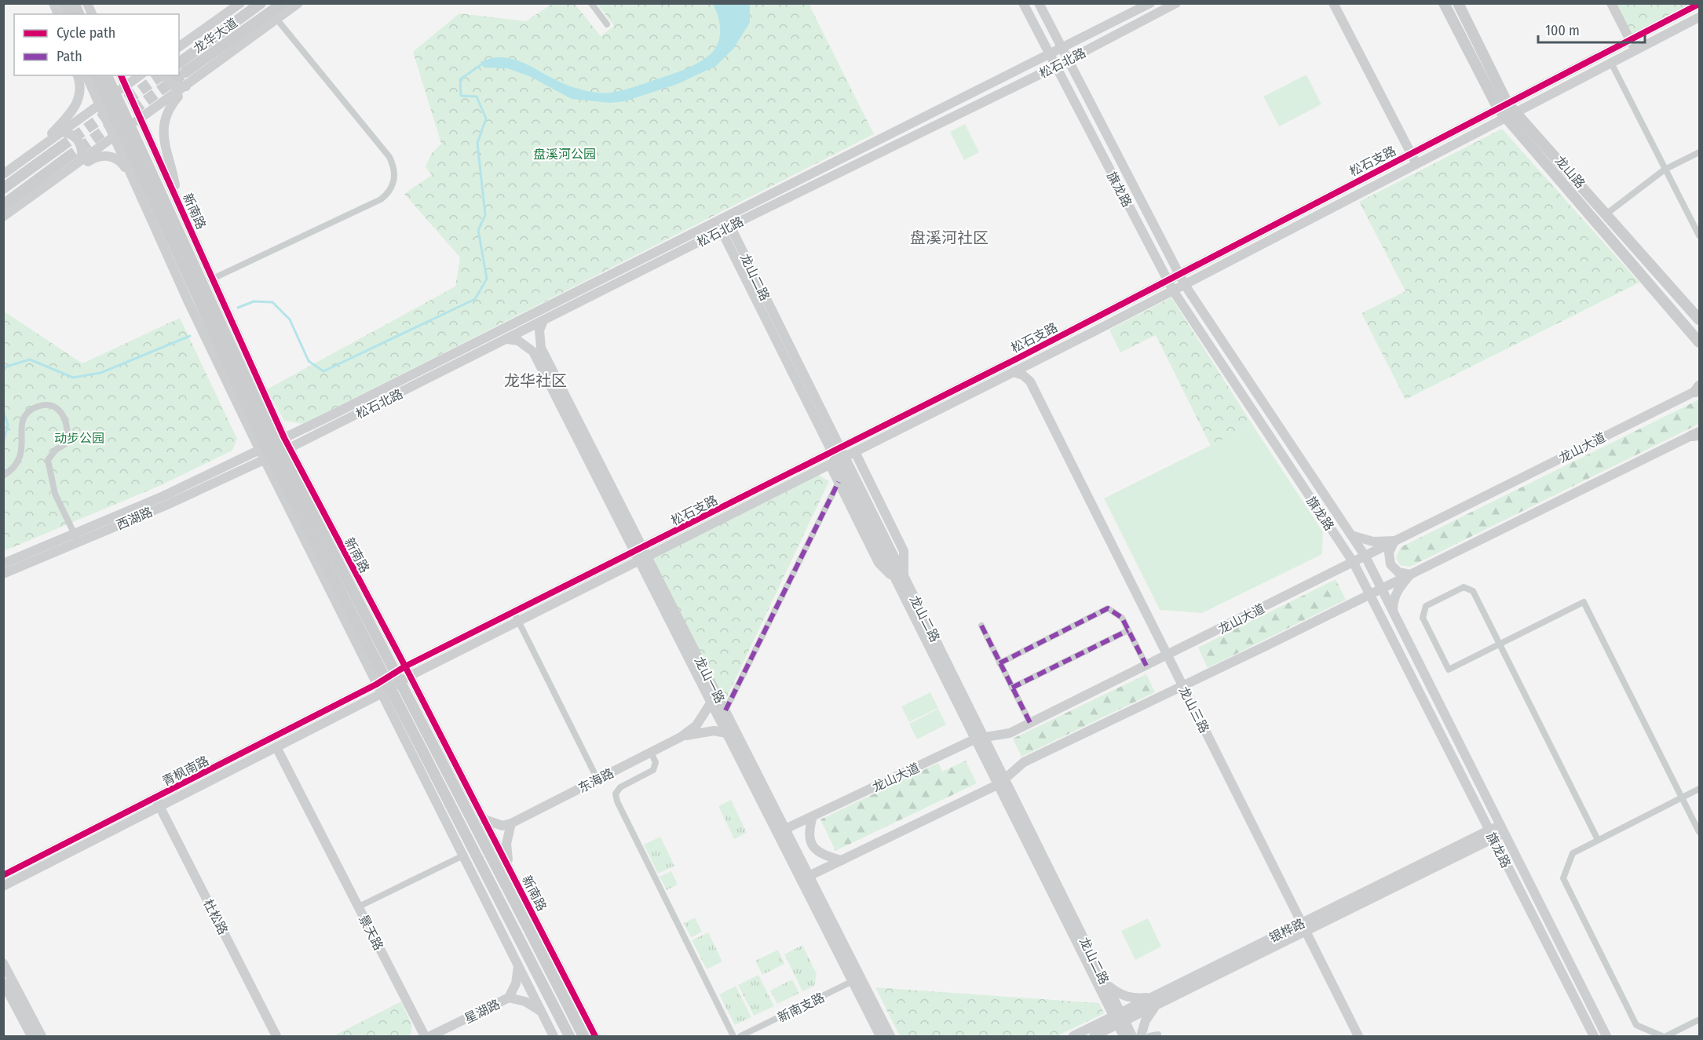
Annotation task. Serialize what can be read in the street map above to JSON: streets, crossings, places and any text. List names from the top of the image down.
{
  "streets": {
    "main road": [
      "龙华大道",
      "松石北路",
      "松石支路",
      "龙山路",
      "旗龙路",
      "新南路",
      "龙山二路",
      "龙山大道",
      "西湖路",
      "龙山一路",
      "龙山三路",
      "青枫南路",
      "东海路",
      "杜松路",
      "银桦路",
      "景天路",
      "星湖路"
    ],
    "street": ["新南支路"]
  },
  "crossings": [
    ["松石北路", "旗龙路"],
    ["松石北路", "新南路"],
    ["松石北路", "龙山二路"],
    ["松石北路", "西湖路"],
    ["松石北路", "龙山一路"],
    ["松石支路", "龙山路"],
    ["松石支路", "旗龙路"],
    ["松石支路", "新南路"],
    ["松石支路", "龙山二路"],
    ["松石支路", "龙山一路"],
    ["松石支路", "青枫南路"],
    ["旗龙路", "龙山大道"],
    ["旗龙路", "银桦路"],
    ["龙山二路", "龙山大道"],
    ["龙山二路", "银桦路"],
    ["龙山大道", "龙山一路"],
    ["龙山大道", "龙山三路"],
    ["龙山一路", "东海路"],
    ["龙山一路", "新南支路"],
    ["龙山三路", "银桦路"],
    ["青枫南路", "杜松路"]
  ],
  "districts": ["盘溪河社区", "龙华社区"],
  "parks": ["盘溪河公园", "动步公园"],
  "legend": ["Cycle path", "Path"],
  "scale_bar": "100 m"
}
